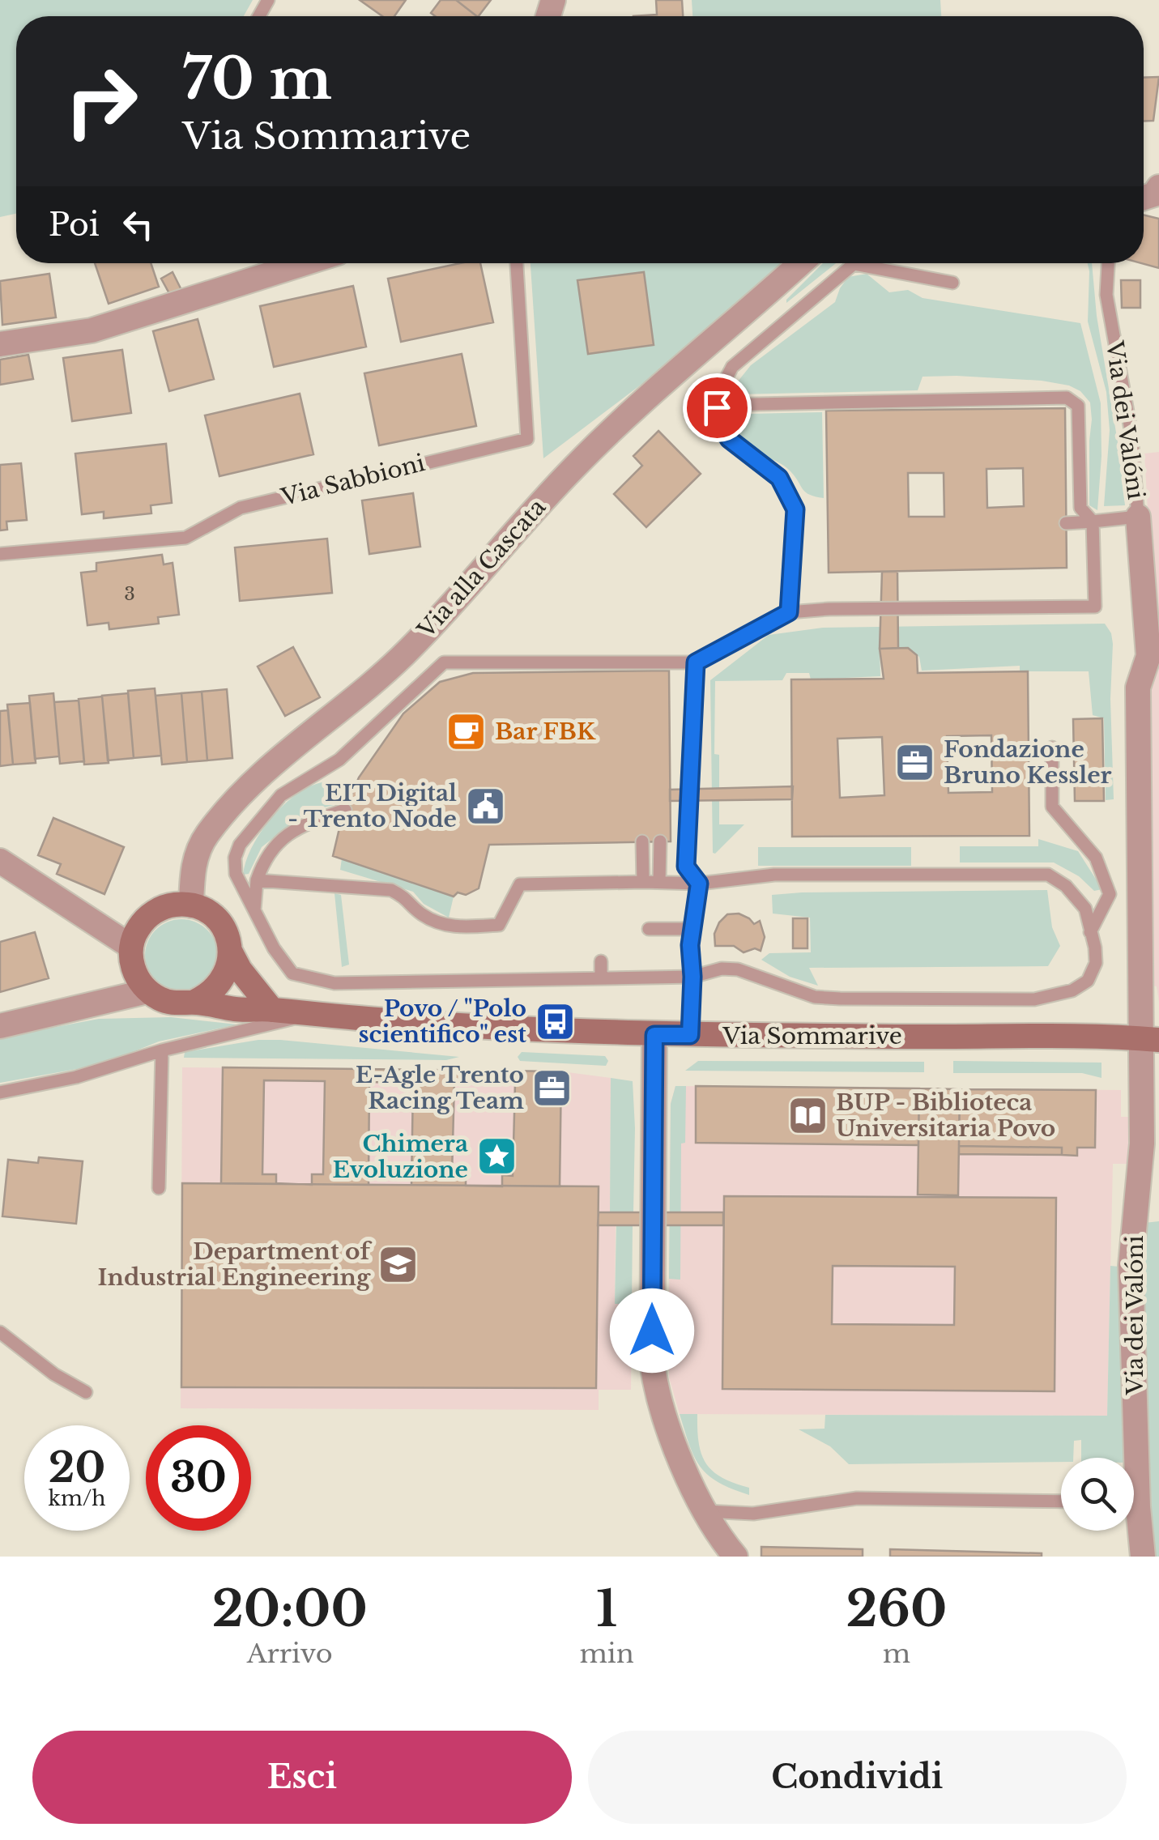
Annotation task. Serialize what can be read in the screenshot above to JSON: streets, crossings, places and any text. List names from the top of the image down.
{
  "streets": {
    "street": ["Via dei Valóni", "Via alla Cascata", "Via Sommarive"],
    "lane": ["Via Sabbioni"]
  },
  "crossings": [
    ["Via dei Valóni", "Via Sommarive"],
    ["Via alla Cascata", "Via Sommarive"]
  ],
  "places": {
    "cafe": ["Bar FBK"],
    "office": ["Fondazione Bruno Kessler", "E-Agle Trento Racing Team"],
    "public building": ["EIT Digital - Trento Node"],
    "bus stop": ["Povo / \"Polo scientifico\" est"],
    "library": ["BUP - Biblioteca Universitaria Povo"],
    "place": ["Chimera Evoluzione"],
    "school or university": ["Department of Industrial Engineering"]
  },
  "house_numbers": ["3"],
  "page": {
    "turn": ["70 m", "Via Sommarive"],
    "then": "Poi",
    "speed": "20 km/h",
    "limit": "30",
    "eta": [
      "20:00",
      "Arrivo",
      "1",
      "min",
      "260",
      "m"
    ],
    "buttons": ["Esci", "Condividi"]
  }
}
